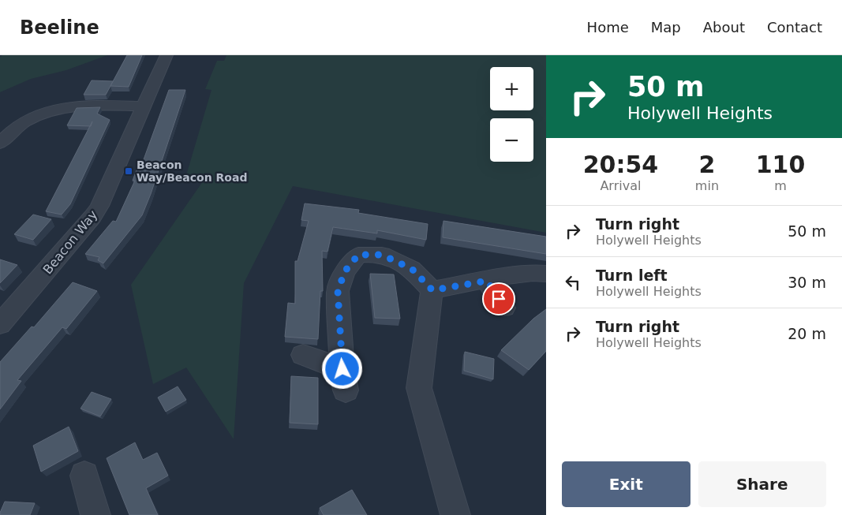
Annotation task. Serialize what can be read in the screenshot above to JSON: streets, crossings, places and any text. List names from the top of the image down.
{
  "streets": {
    "street": ["Beacon Way"]
  },
  "places": {
    "transit": ["Beacon Way/Beacon Road"]
  },
  "page": {
    "header": "Beeline",
    "nav": [
      "Home",
      "Map",
      "About",
      "Contact"
    ],
    "turn": ["50 m", "Holywell Heights"],
    "map_buttons": ["+", "−"],
    "eta": [
      "20:54",
      "Arrival",
      "2",
      "min",
      "110",
      "m"
    ],
    "list": [
      {
        "name": "Turn right",
        "note": "Holywell Heights",
        "value": "50 m"
      },
      {
        "name": "Turn left",
        "note": "Holywell Heights",
        "value": "30 m"
      },
      {
        "name": "Turn right",
        "note": "Holywell Heights",
        "value": "20 m"
      }
    ],
    "buttons": ["Exit", "Share"]
  }
}
